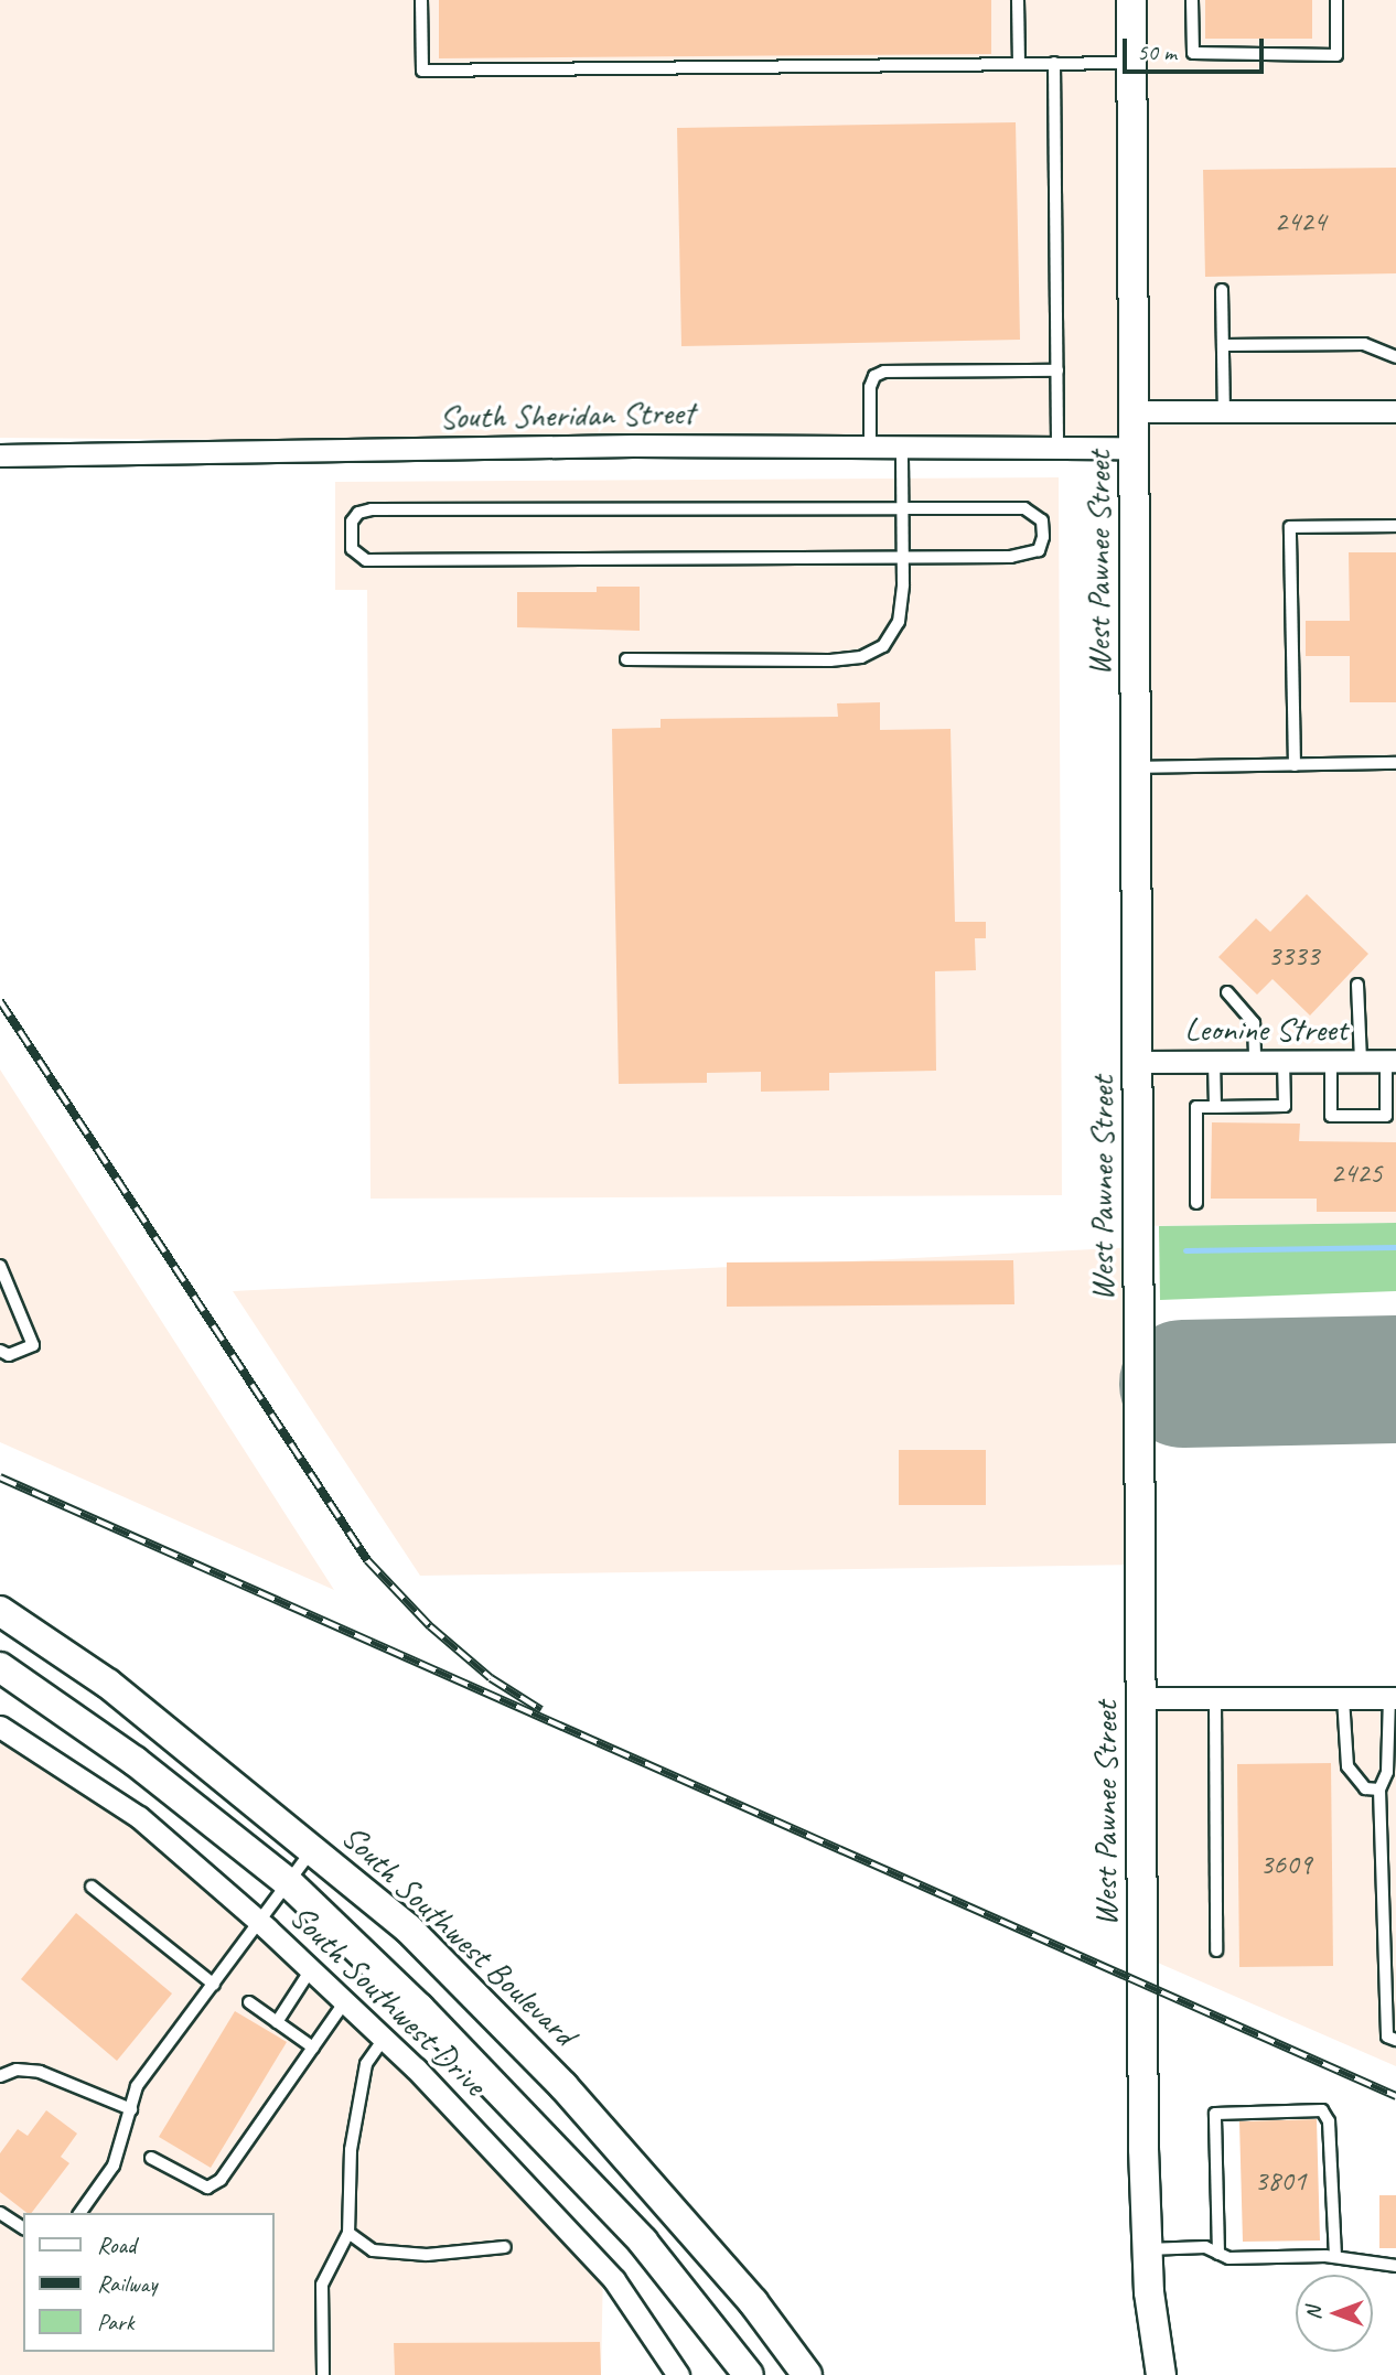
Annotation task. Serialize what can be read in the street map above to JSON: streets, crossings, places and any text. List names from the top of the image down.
{
  "streets": {
    "main road": ["West Pawnee Street", "South Southwest Boulevard"],
    "street": ["South Sheridan Street", "Leonine Street", "South Southwest Drive"]
  },
  "crossings": [
    ["South Sheridan Street", "West Pawnee Street"],
    ["West Pawnee Street", "Leonine Street"]
  ],
  "house_numbers": [
    "2424",
    "3333",
    "2425",
    "3609",
    "3801"
  ],
  "legend": ["Road", "Railway", "Park"],
  "scale_bar": "50 m",
  "north": "left"
}
